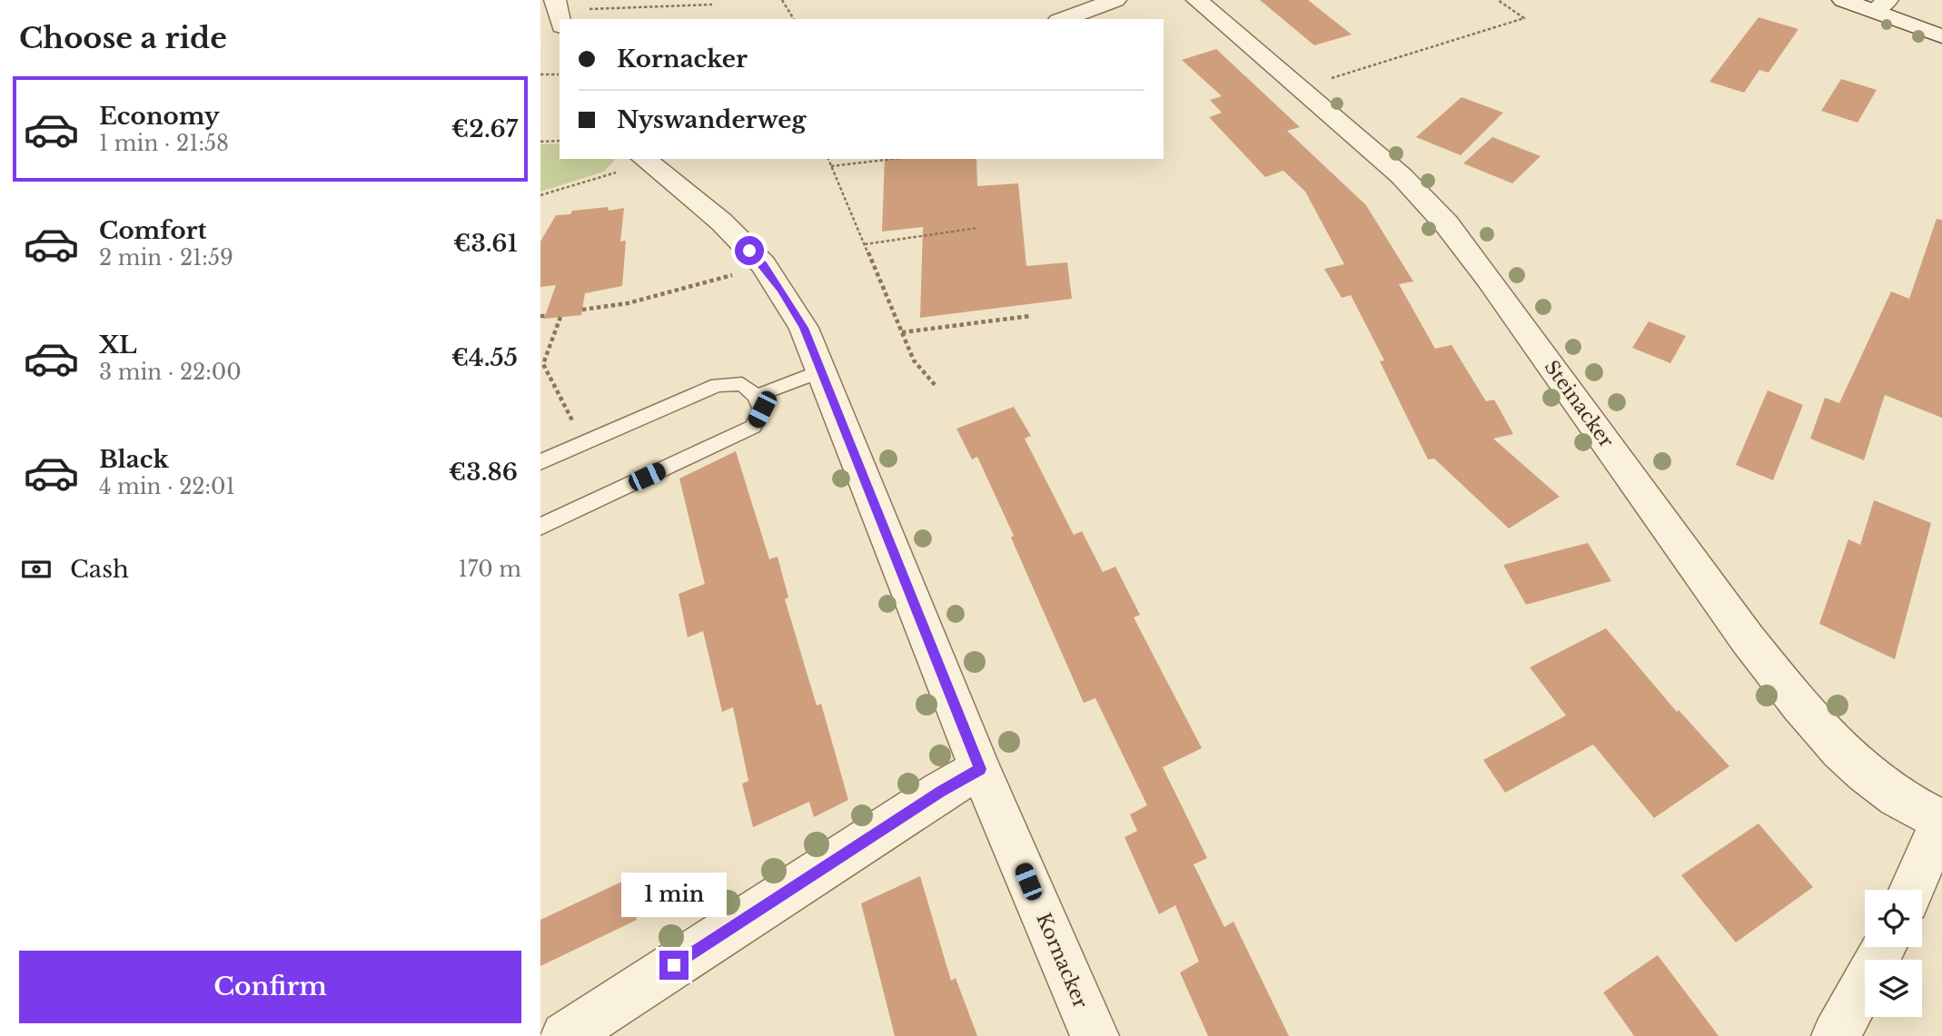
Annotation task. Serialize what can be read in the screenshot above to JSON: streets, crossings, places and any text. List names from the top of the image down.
{
  "streets": {
    "street": ["Steinacker", "Kornacker"]
  },
  "page": {
    "heading": "Choose a ride",
    "banner": ["Kornacker", "Nyswanderweg"],
    "list": [
      {
        "name": "Economy",
        "note": "1 min · 21:58",
        "value": "€2.67"
      },
      {
        "name": "Comfort",
        "note": "2 min · 21:59",
        "value": "€3.61"
      },
      {
        "name": "XL",
        "note": "3 min · 22:00",
        "value": "€4.55"
      },
      {
        "name": "Black",
        "note": "4 min · 22:01",
        "value": "€3.86"
      }
    ],
    "pay": ["Cash", "170 m"],
    "bubble": "1 min",
    "buttons": "Confirm"
  }
}
